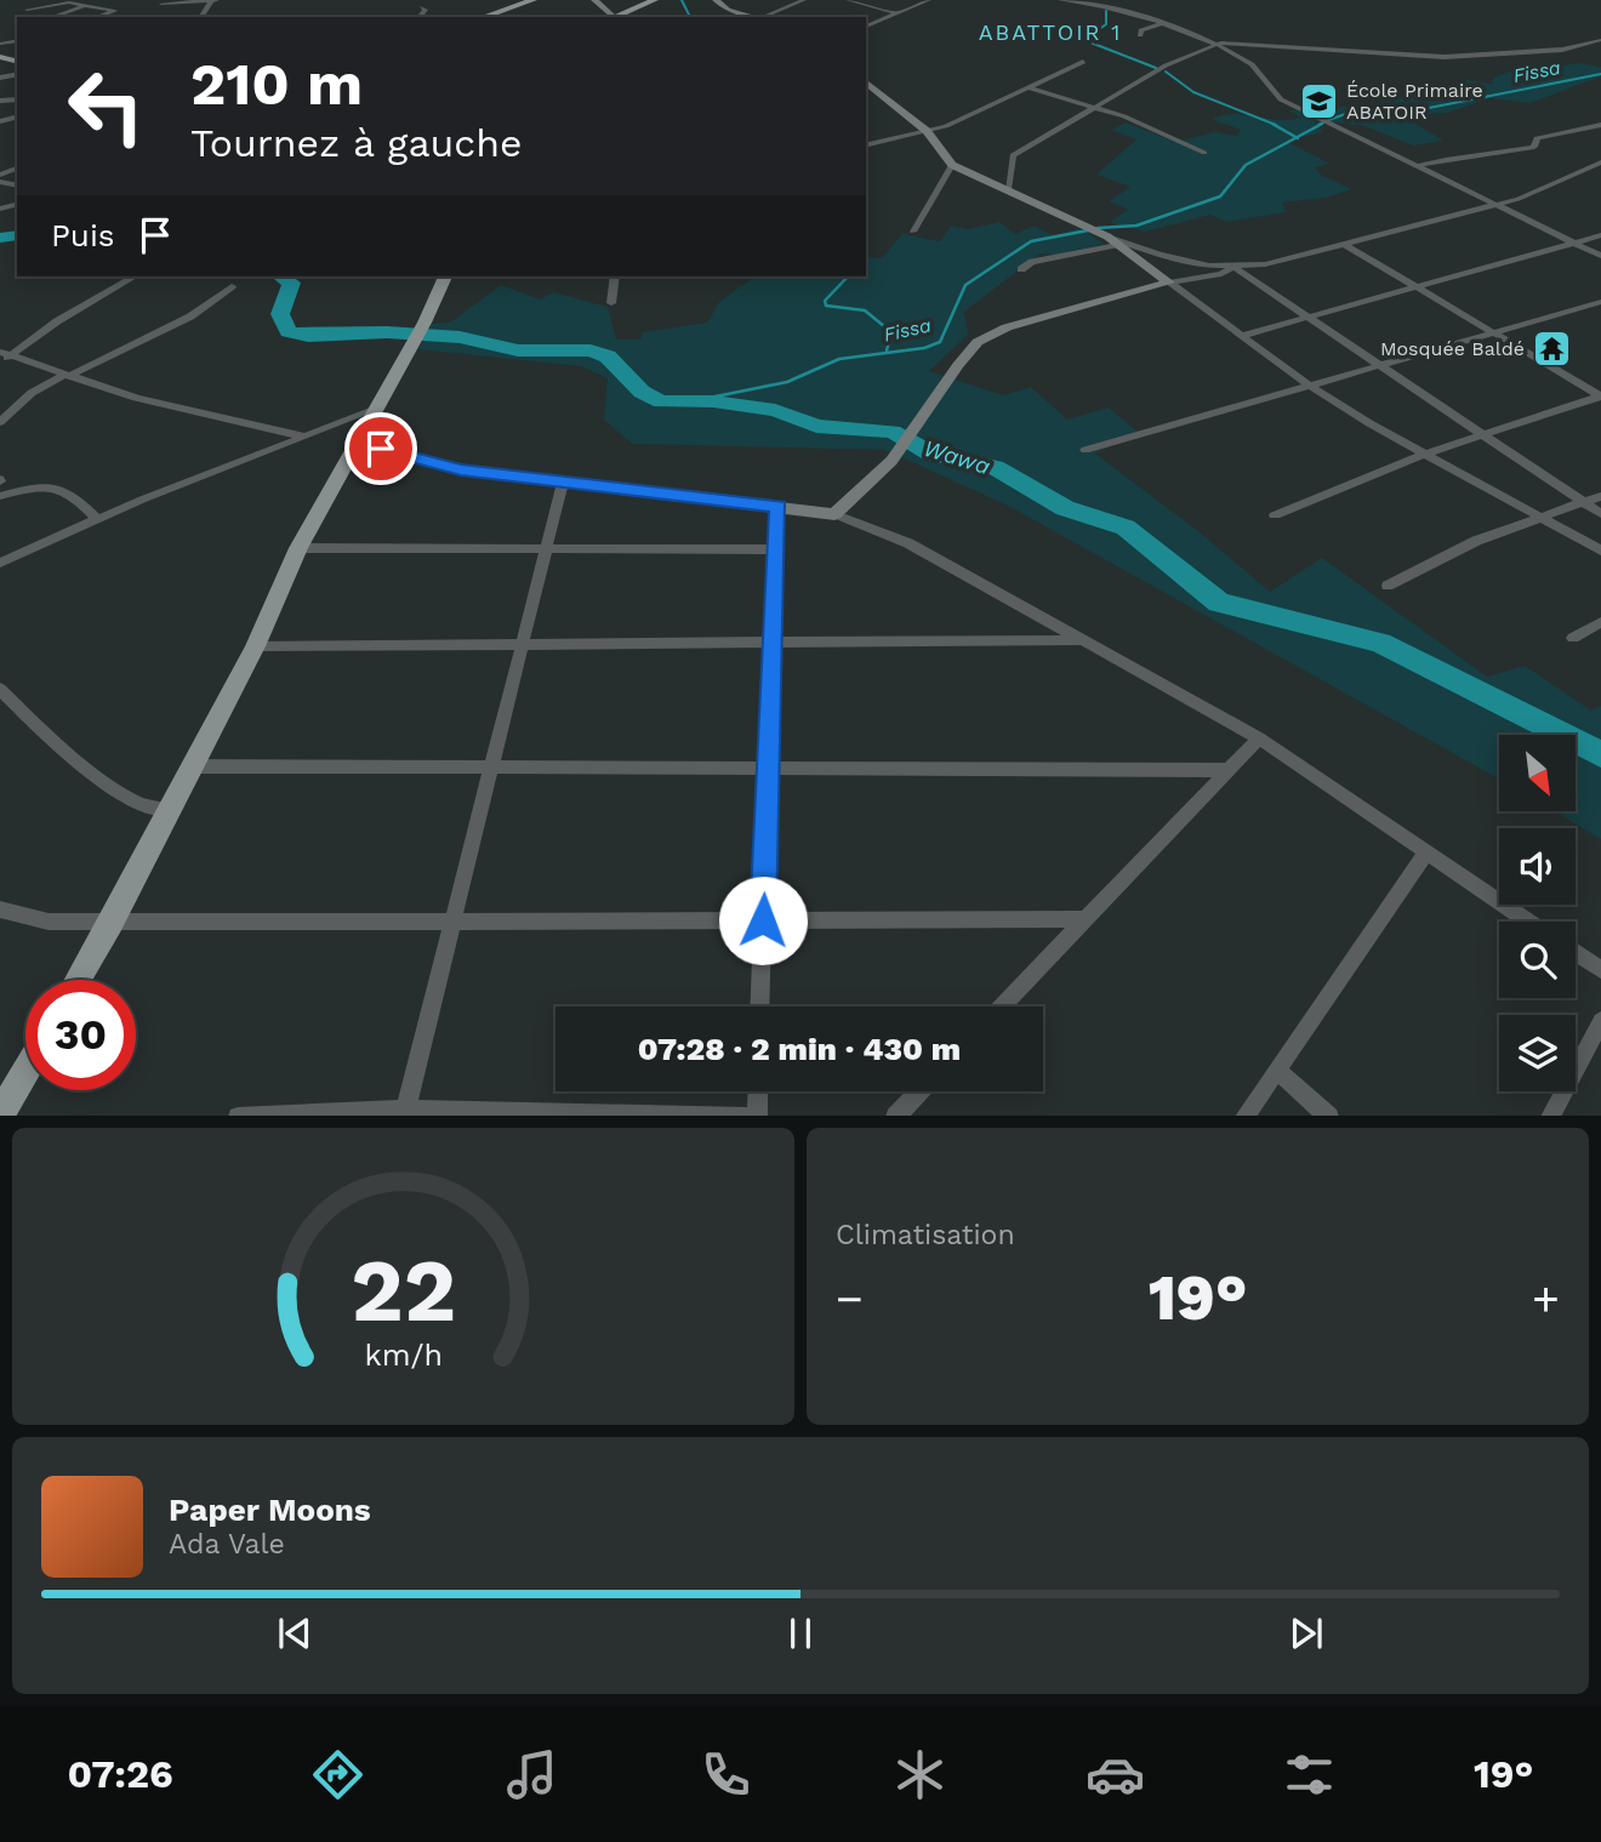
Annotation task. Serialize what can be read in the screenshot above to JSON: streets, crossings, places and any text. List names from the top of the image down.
{
  "districts": ["ABATTOIR 1"],
  "water": ["Fissa", "Wawa"],
  "places": {
    "school or university": ["École Primaire ABATOIR"],
    "temple": ["Mosquée Baldé"]
  },
  "north": "bottom right",
  "page": {
    "turn": ["210 m", "Tournez à gauche"],
    "then": "Puis",
    "limit": "30",
    "trip": "07:28 · 2 min · 430 m",
    "tile": "Climatisation",
    "heat": ["−", "19°", "+"],
    "song": ["Paper Moons", "Ada Vale"],
    "tabs": ["07:26", "19°"],
    "gauge": ["22", "km/h"]
  }
}
